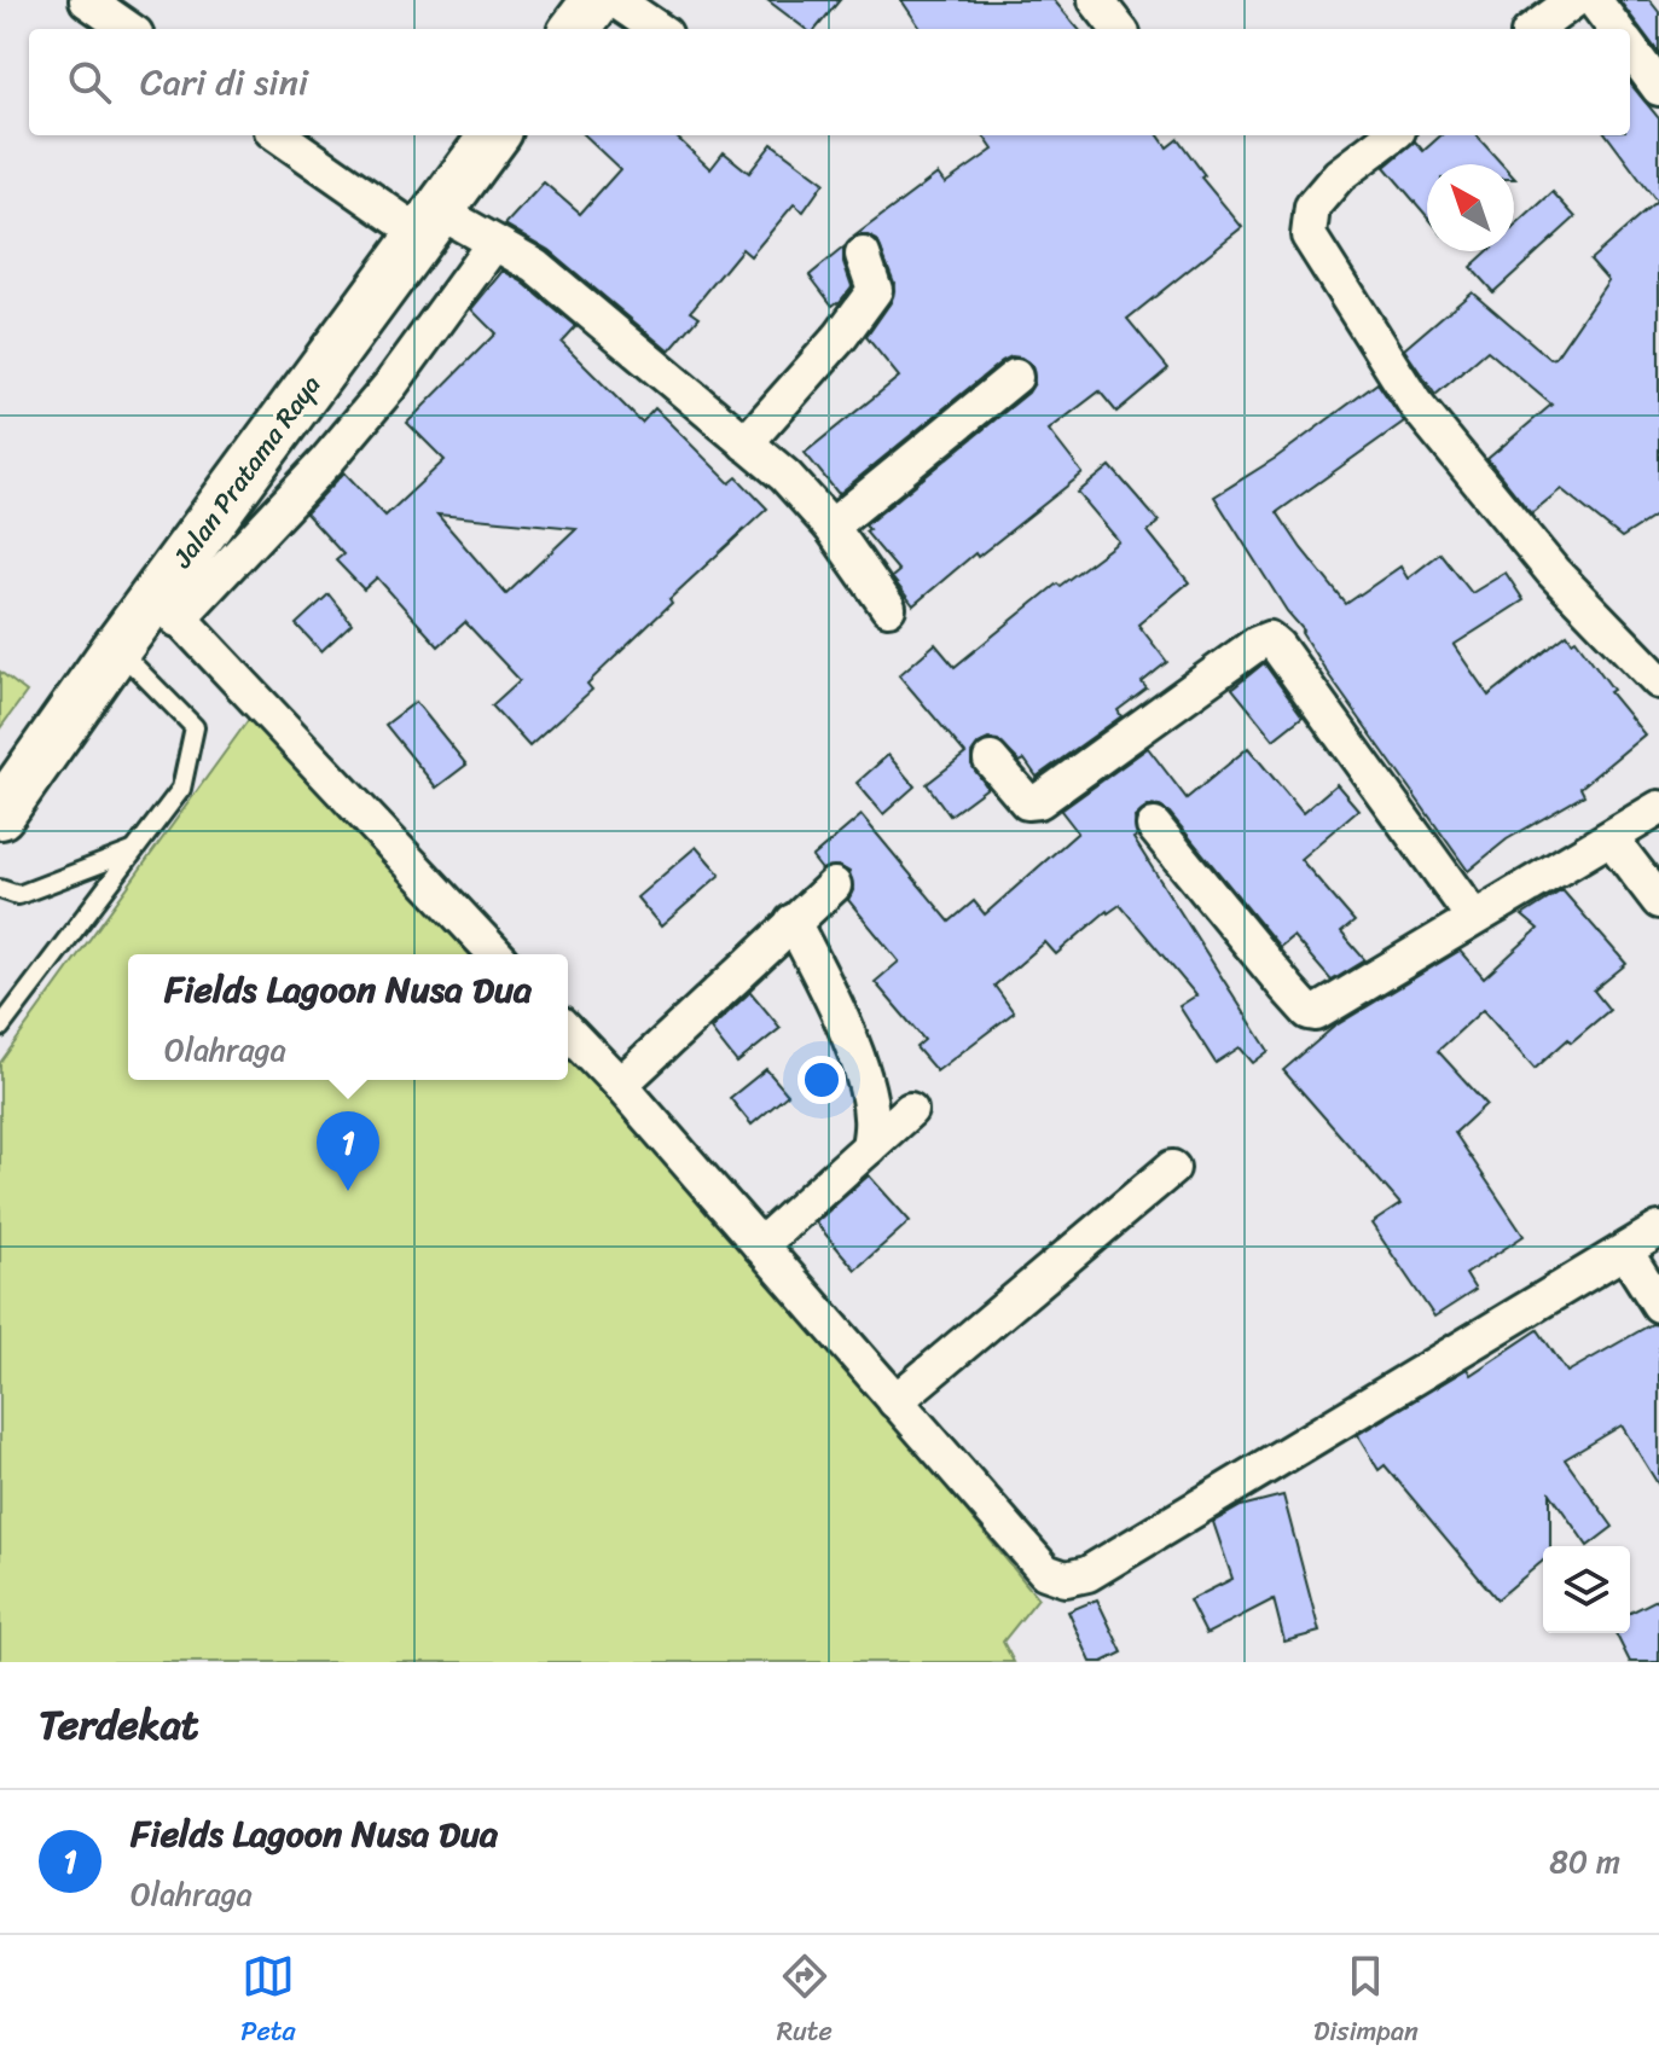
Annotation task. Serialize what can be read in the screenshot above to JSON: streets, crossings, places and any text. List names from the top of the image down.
{
  "streets": {
    "main road": ["Jalan Pratama Raya"]
  },
  "north": "top left",
  "page": {
    "search": "Cari di sini",
    "popup": ["Fields Lagoon Nusa Dua", "Olahraga"],
    "pins": "1",
    "heading": "Terdekat",
    "list": [
      {
        "mark": "1",
        "name": "Fields Lagoon Nusa Dua",
        "note": "Olahraga",
        "value": "80 m"
      }
    ],
    "nav": ["Peta", "Rute", "Disimpan"]
  }
}
